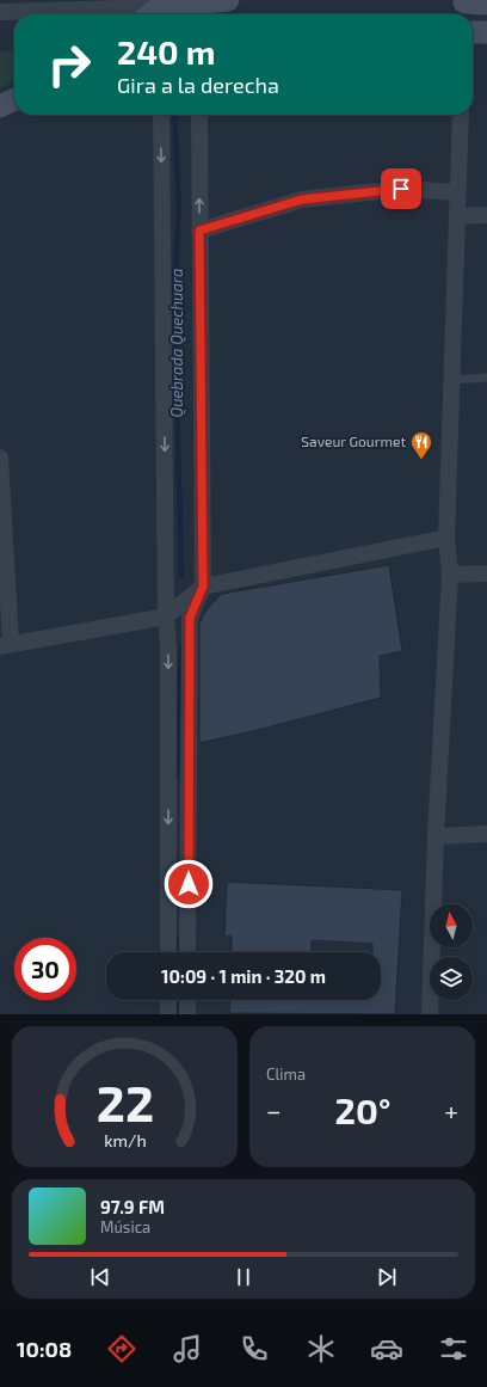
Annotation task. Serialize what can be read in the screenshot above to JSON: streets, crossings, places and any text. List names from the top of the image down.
{
  "water": ["Quebrada Quechuara"],
  "places": {
    "restaurant": ["Saveur Gourmet"]
  },
  "north": "top",
  "page": {
    "turn": ["240 m", "Gira a la derecha"],
    "limit": "30",
    "trip": "10:09 · 1 min · 320 m",
    "tile": "Clima",
    "heat": ["−", "20°", "+"],
    "song": ["97.9 FM", "Música"],
    "tabs": "10:08",
    "gauge": ["22", "km/h"]
  }
}
